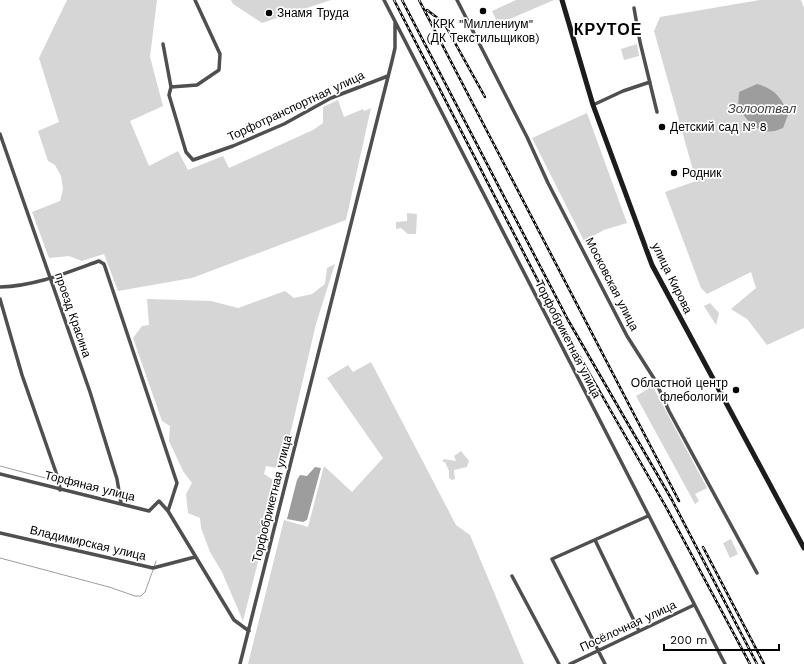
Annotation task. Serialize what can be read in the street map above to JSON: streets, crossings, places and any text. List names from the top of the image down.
{
  "streets": {
    "street": [
      "Торфотранспортная улица",
      "улица Кирова",
      "Московская улица",
      "проезд Красина",
      "Торфобрикетная улица",
      "Торфяная улица",
      "Владимирская улица",
      "Посёлочная улица"
    ]
  },
  "crossings": [
    ["Торфотранспортная улица", "Торфобрикетная улица"],
    ["проезд Красина", "Торфяная улица"],
    ["Торфобрикетная улица", "Посёлочная улица"]
  ],
  "districts": ["КРУТОЕ"],
  "water": ["Золоотвал"],
  "places": [
    "КРК \"Миллениум\" (ДК Текстильщиков)",
    "Знамя Труда",
    "Детский сад № 8",
    "Родник",
    "Областной центр флебологии"
  ],
  "scale_bar": "200 m"
}
